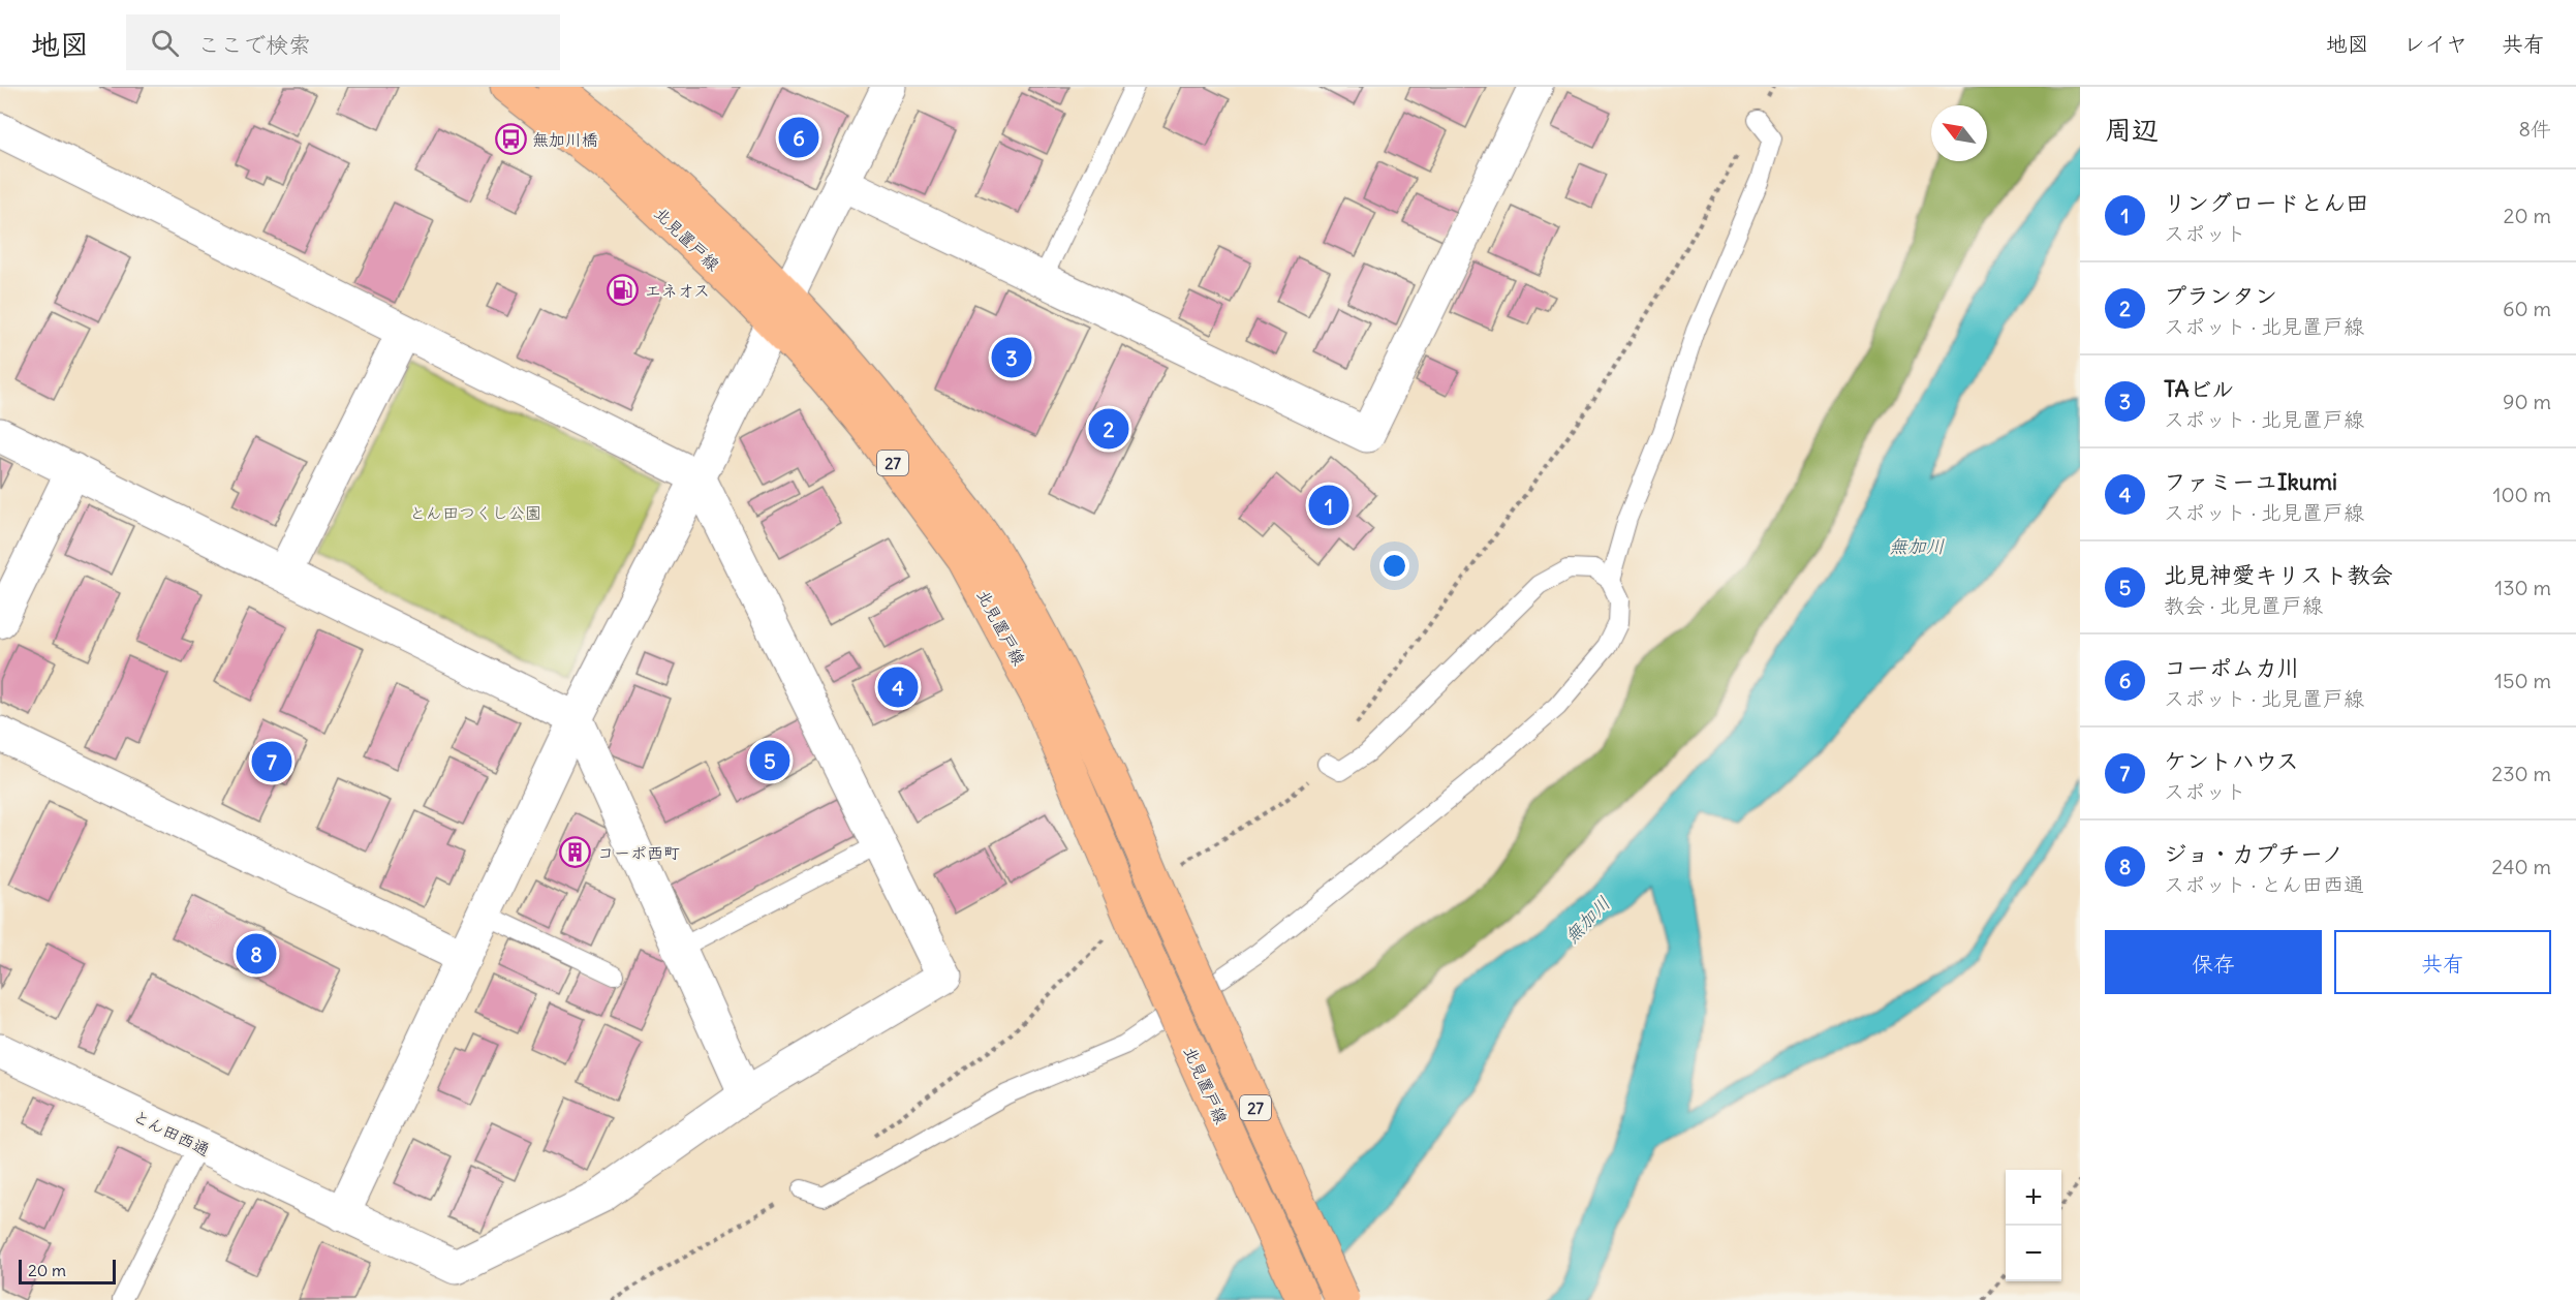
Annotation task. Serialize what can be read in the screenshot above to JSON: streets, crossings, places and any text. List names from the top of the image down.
{
  "streets": {
    "main road": ["北見置戸線", "27"],
    "street": ["とん田西通"]
  },
  "water": ["無加川"],
  "parks": ["とん田つくし公園"],
  "places": {
    "bus stop": ["無加川橋"],
    "fuel station": ["エネオス"],
    "building": ["コーポ西町"]
  },
  "scale_bar": "20 m",
  "north": "top left",
  "page": {
    "header": "地図",
    "search": "ここで検索",
    "nav": ["地図", "レイヤ", "共有"],
    "heading": ["周辺", "8件"],
    "pins": [
      "6",
      "3",
      "2",
      "1",
      "4",
      "5",
      "7",
      "8"
    ],
    "list": [
      {
        "mark": "1",
        "name": "リングロードとん田",
        "note": "スポット",
        "value": "20 m"
      },
      {
        "mark": "2",
        "name": "プランタン",
        "note": "スポット · 北見置戸線",
        "value": "60 m"
      },
      {
        "mark": "3",
        "name": "TAビル",
        "note": "スポット · 北見置戸線",
        "value": "90 m"
      },
      {
        "mark": "4",
        "name": "ファミーユIkumi",
        "note": "スポット · 北見置戸線",
        "value": "100 m"
      },
      {
        "mark": "5",
        "name": "北見神愛キリスト教会",
        "note": "教会 · 北見置戸線",
        "value": "130 m"
      },
      {
        "mark": "6",
        "name": "コーポムカ川",
        "note": "スポット · 北見置戸線",
        "value": "150 m"
      },
      {
        "mark": "7",
        "name": "ケントハウス",
        "note": "スポット",
        "value": "230 m"
      },
      {
        "mark": "8",
        "name": "ジョ・カプチーノ",
        "note": "スポット · とん田西通",
        "value": "240 m"
      }
    ],
    "buttons": ["保存", "共有"],
    "map_buttons": ["+", "−"],
    "scale": "20 m"
  }
}
